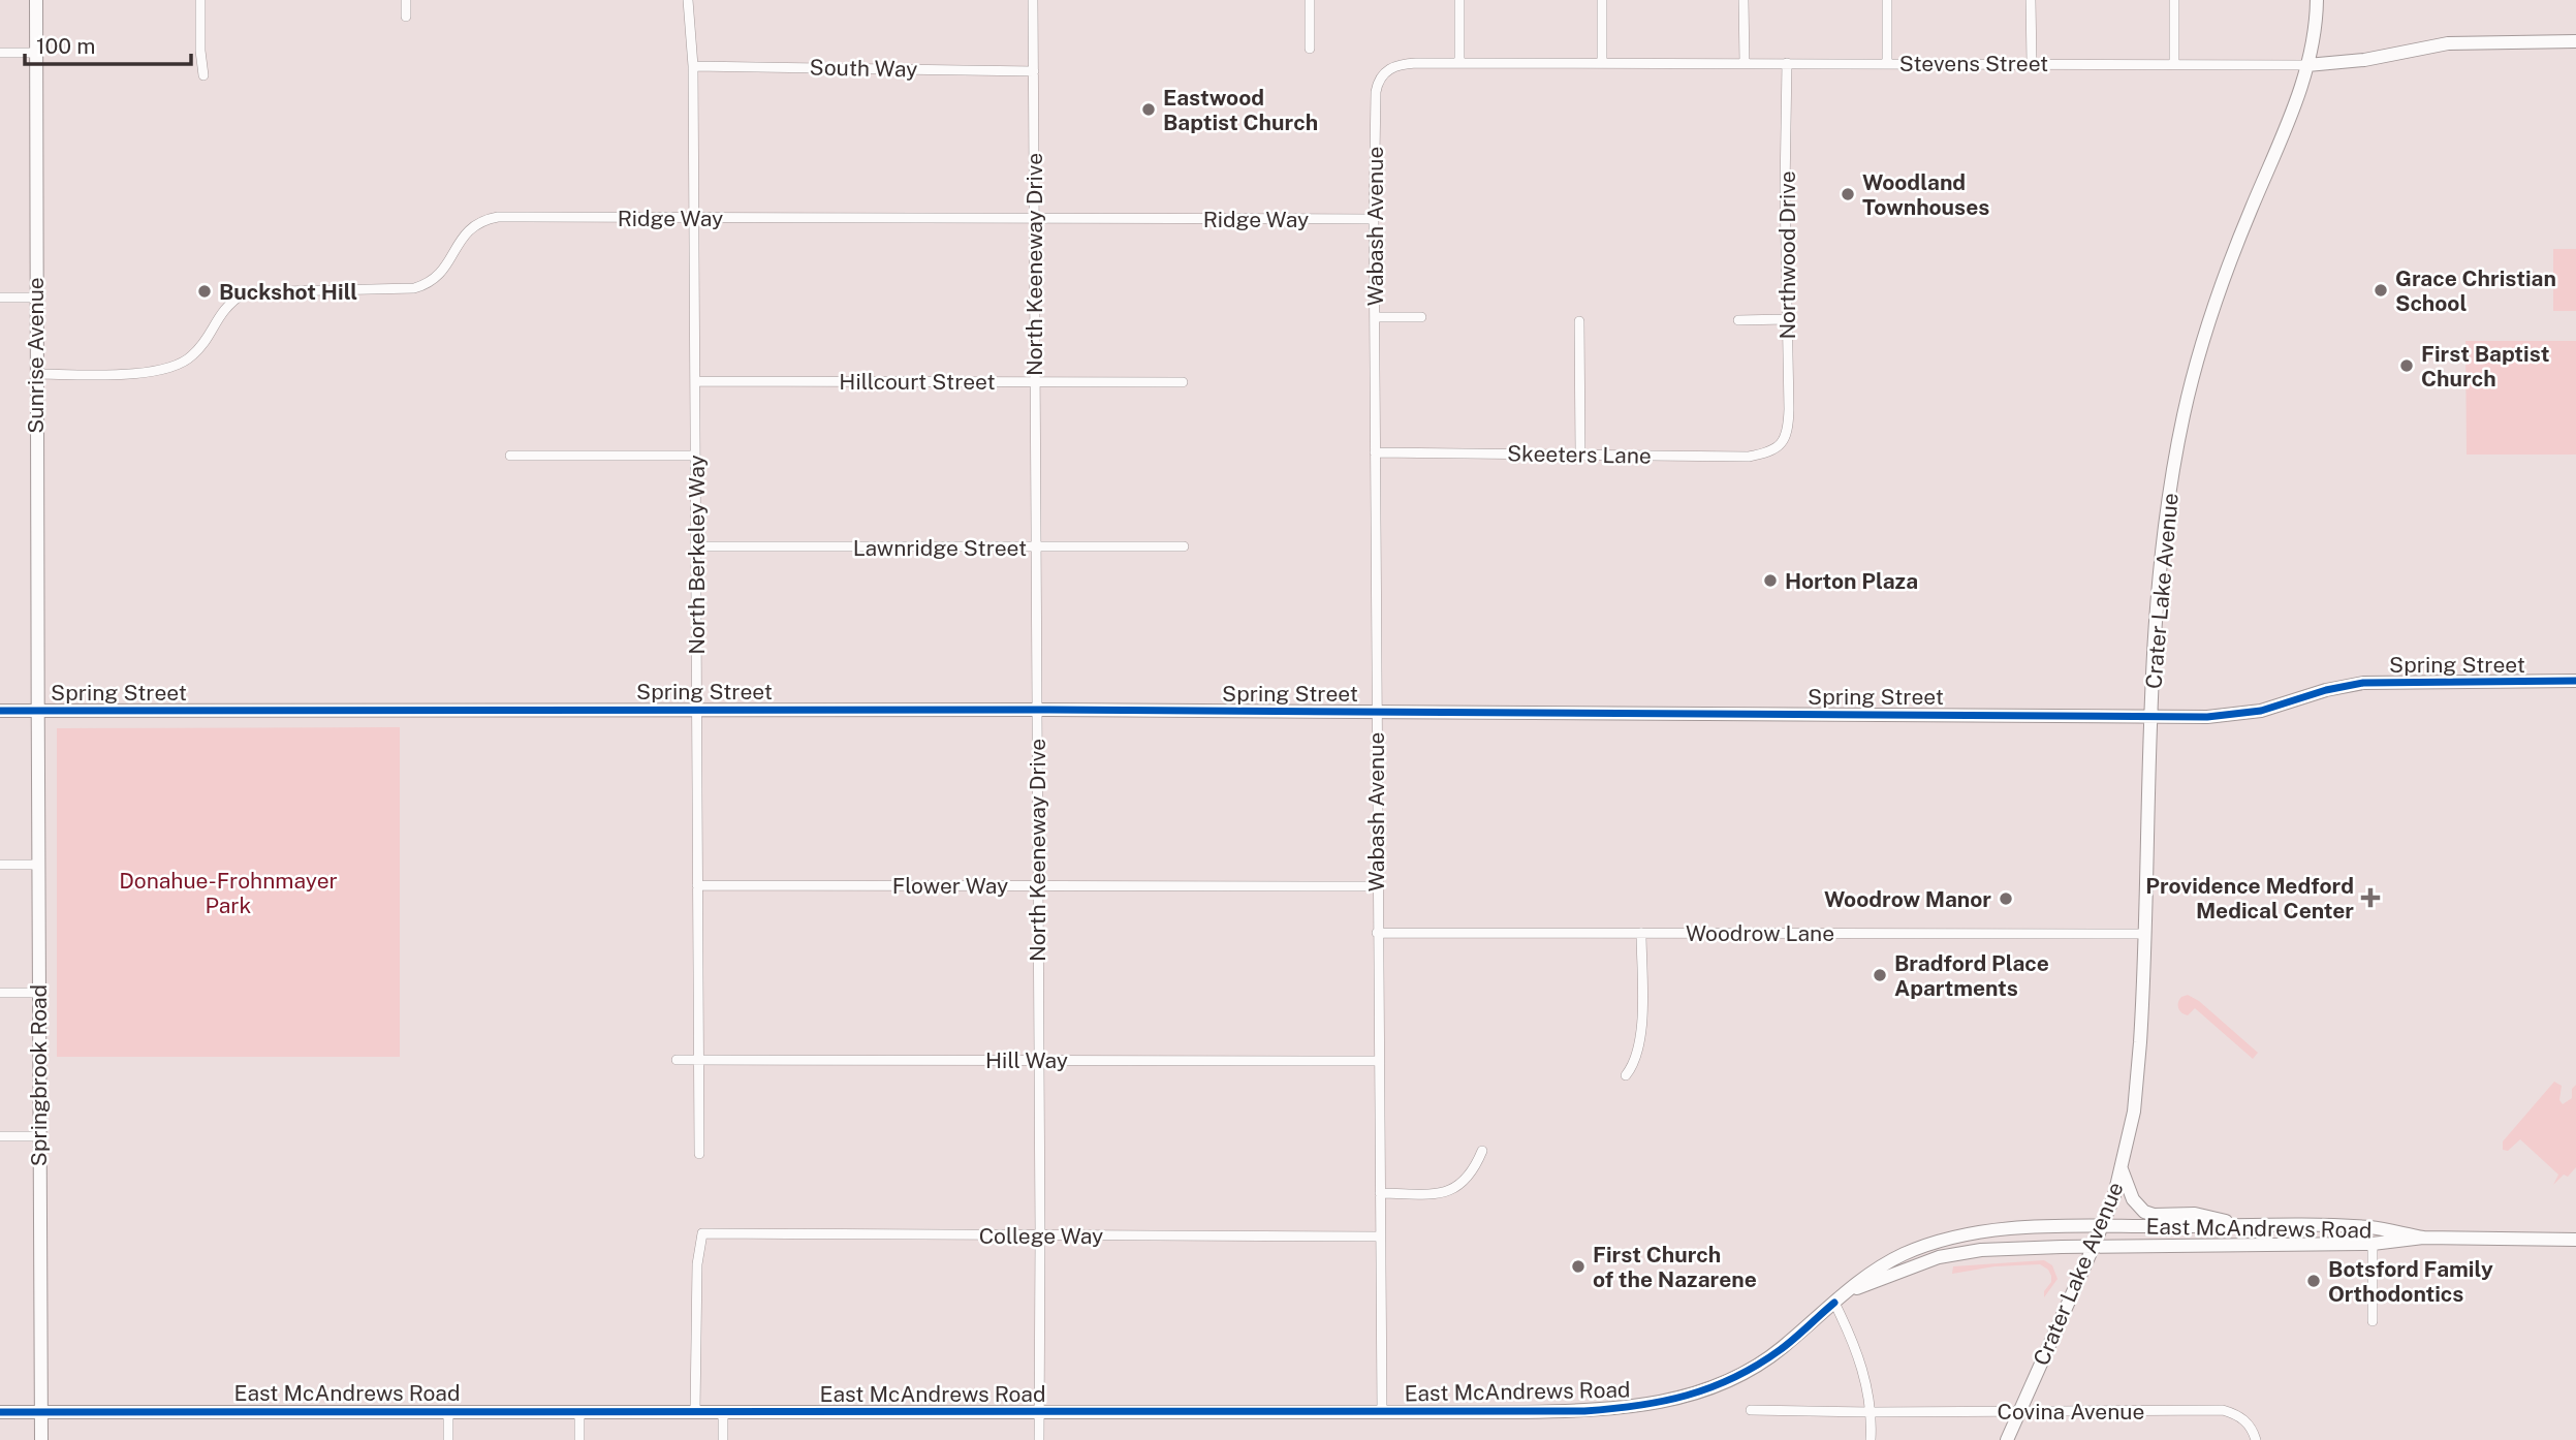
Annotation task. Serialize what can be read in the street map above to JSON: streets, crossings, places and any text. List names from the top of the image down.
{
  "streets": {
    "main road": [
      "Stevens Street",
      "Sunrise Avenue",
      "Crater Lake Avenue",
      "Spring Street",
      "Springbrook Road",
      "East McAndrews Road"
    ],
    "street": [
      "South Way",
      "Ridge Way",
      "Wabash Avenue",
      "Northwood Drive",
      "North Keeneway Drive",
      "Hillcourt Street",
      "Skeeters Lane",
      "Lawnridge Street",
      "North Berkeley Way",
      "Flower Way",
      "Woodrow Lane",
      "Hill Way",
      "College Way",
      "Covina Avenue"
    ]
  },
  "crossings": [
    ["Stevens Street", "Wabash Avenue"],
    ["Stevens Street", "Northwood Drive"],
    ["Stevens Street", "Crater Lake Avenue"],
    ["South Way", "North Keeneway Drive"],
    ["South Way", "North Berkeley Way"],
    ["Ridge Way", "Wabash Avenue"],
    ["Ridge Way", "North Keeneway Drive"],
    ["Ridge Way", "Sunrise Avenue"],
    ["Ridge Way", "North Berkeley Way"],
    ["Wabash Avenue", "Skeeters Lane"],
    ["Wabash Avenue", "Spring Street"],
    ["Wabash Avenue", "Flower Way"],
    ["Wabash Avenue", "Woodrow Lane"],
    ["Wabash Avenue", "Hill Way"],
    ["Wabash Avenue", "East McAndrews Road"],
    ["Wabash Avenue", "College Way"],
    ["Northwood Drive", "Skeeters Lane"],
    ["North Keeneway Drive", "Hillcourt Street"],
    ["North Keeneway Drive", "Lawnridge Street"],
    ["North Keeneway Drive", "Spring Street"],
    ["North Keeneway Drive", "Flower Way"],
    ["North Keeneway Drive", "Hill Way"],
    ["North Keeneway Drive", "East McAndrews Road"],
    ["North Keeneway Drive", "College Way"],
    ["Sunrise Avenue", "Spring Street"],
    ["Sunrise Avenue", "Springbrook Road"],
    ["Hillcourt Street", "North Berkeley Way"],
    ["Lawnridge Street", "North Berkeley Way"],
    ["North Berkeley Way", "Spring Street"],
    ["North Berkeley Way", "Flower Way"],
    ["North Berkeley Way", "Hill Way"],
    ["Crater Lake Avenue", "Spring Street"],
    ["Crater Lake Avenue", "Woodrow Lane"],
    ["Crater Lake Avenue", "East McAndrews Road"],
    ["Crater Lake Avenue", "Covina Avenue"],
    ["Spring Street", "Springbrook Road"],
    ["Springbrook Road", "East McAndrews Road"],
    ["East McAndrews Road", "College Way"]
  ],
  "parks": ["Donahue-Frohnmayer Park"],
  "places": {
    "other": [
      "Eastwood Baptist Church",
      "Woodland Townhouses",
      "Grace Christian School",
      "Buckshot Hill",
      "First Baptist Church",
      "Horton Plaza",
      "Woodrow Manor",
      "Bradford Place Apartments",
      "First Church of the Nazarene",
      "Botsford Family Orthodontics"
    ],
    "health": ["Providence Medford Medical Center"]
  },
  "scale_bar": "100 m"
}
